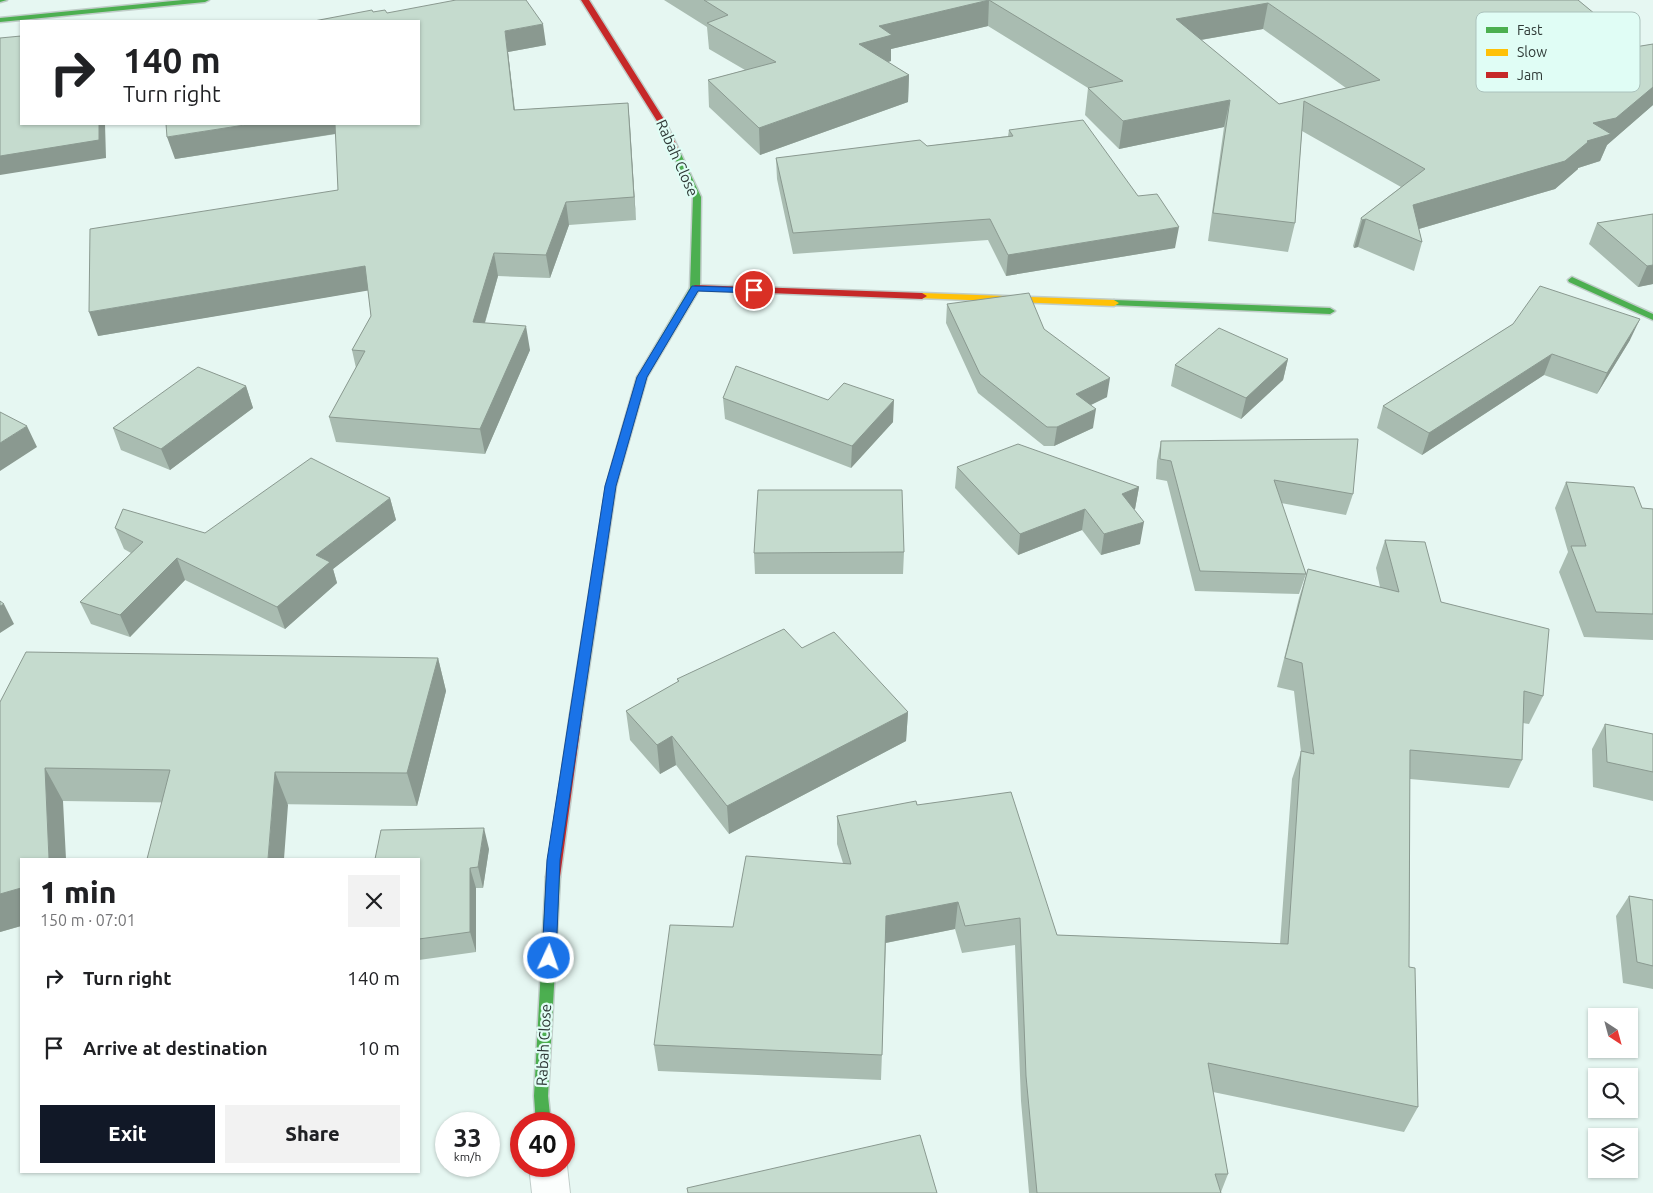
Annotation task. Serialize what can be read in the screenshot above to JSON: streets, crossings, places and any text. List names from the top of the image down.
{
  "streets": {
    "street": ["Rabah Close"]
  },
  "legend": ["Fast", "Slow", "Jam"],
  "north": "bottom right",
  "page": {
    "turn": ["140 m", "Turn right"],
    "heading": ["1 min", "150 m · 07:01"],
    "list": [
      {
        "name": "Turn right",
        "value": "140 m"
      },
      {
        "name": "Arrive at destination",
        "value": "10 m"
      }
    ],
    "buttons": ["Exit", "Share"],
    "speed": "33 km/h",
    "limit": "40"
  }
}
